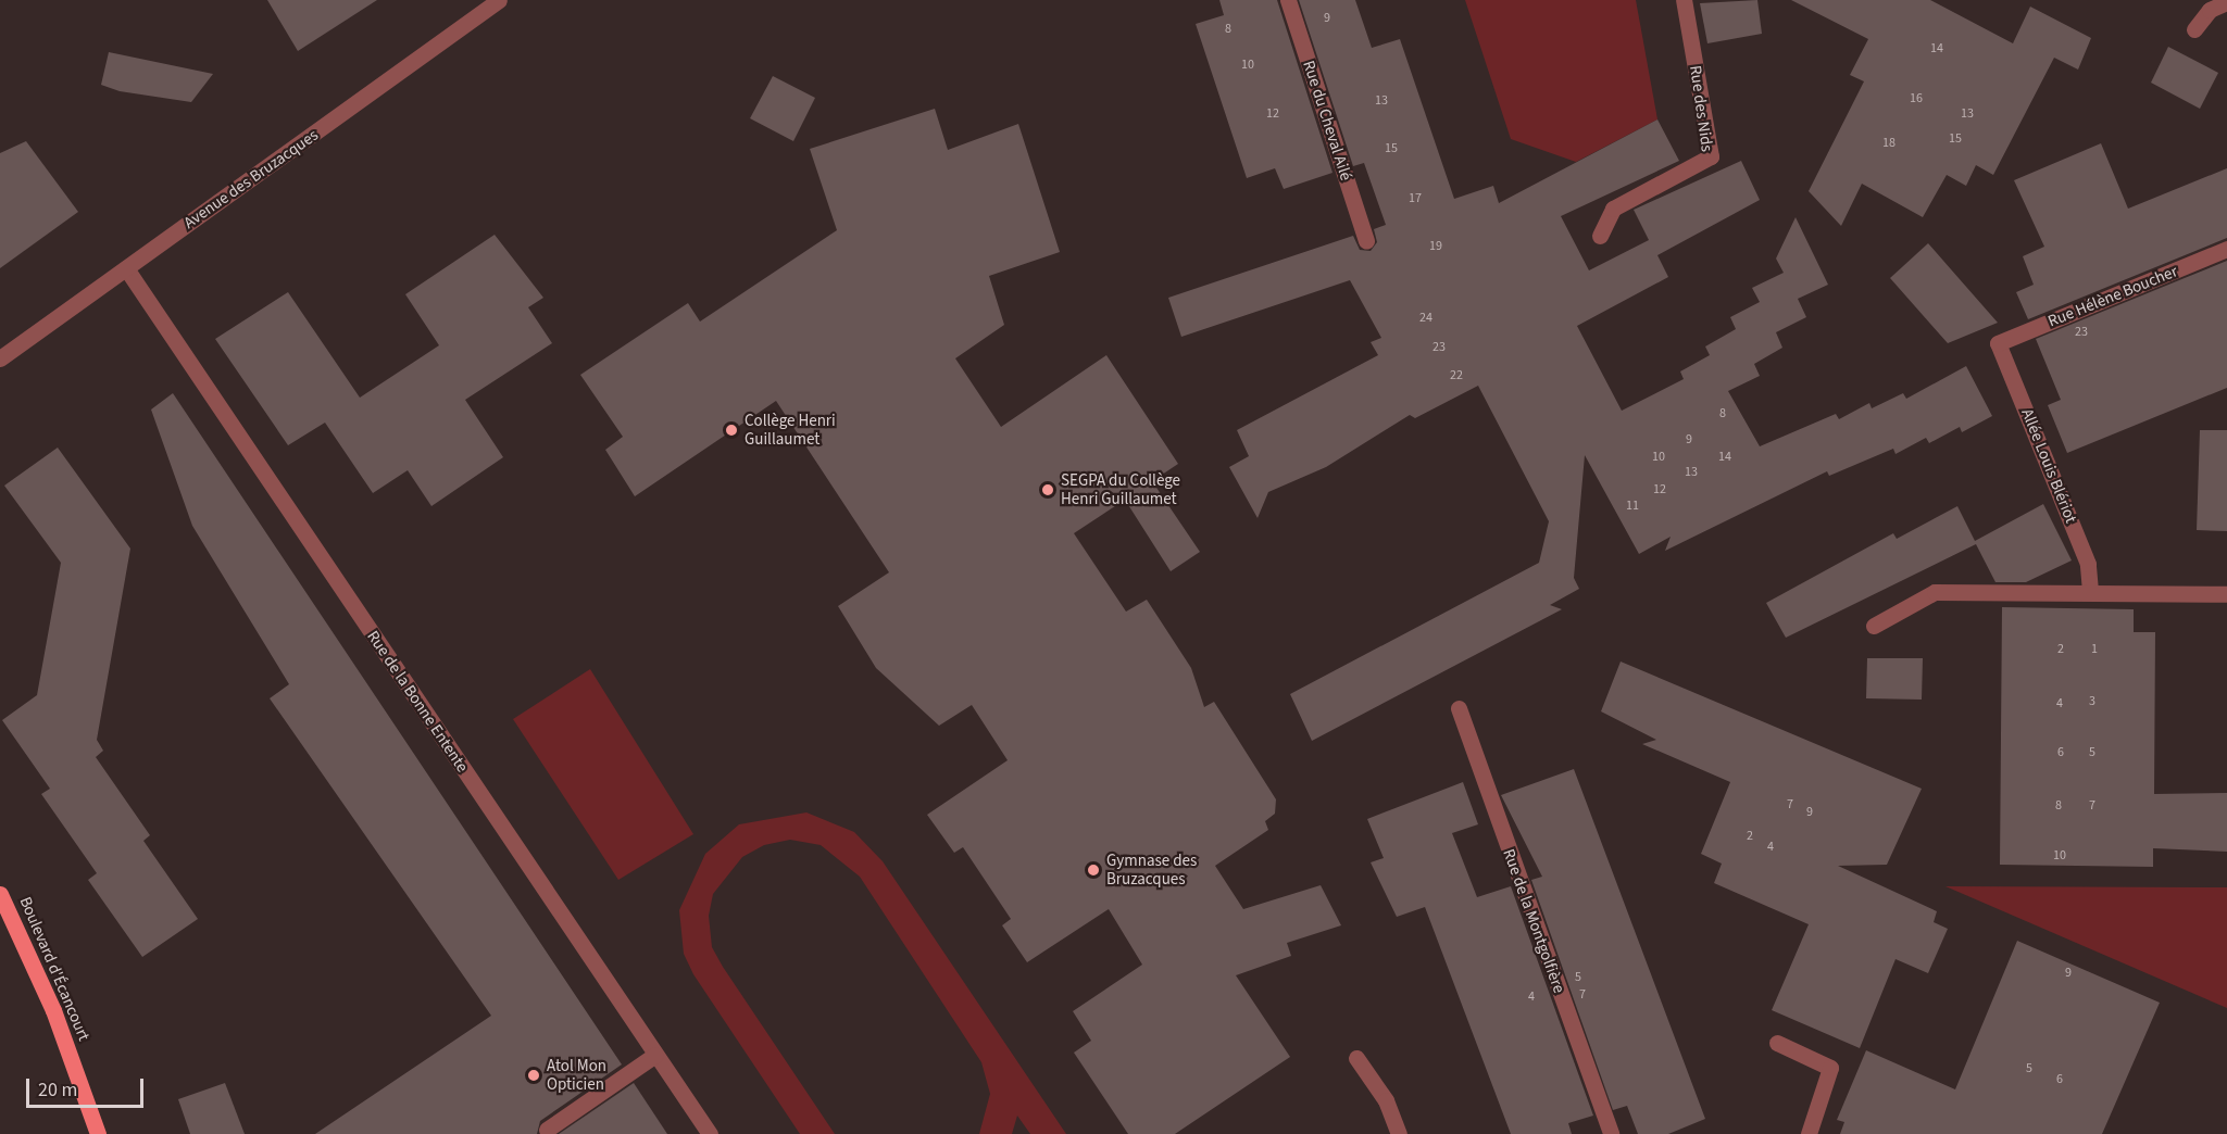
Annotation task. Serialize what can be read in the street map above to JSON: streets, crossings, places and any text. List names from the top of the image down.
{
  "streets": {
    "main road": ["Boulevard d'Écancourt"],
    "street": [
      "Rue des Nids",
      "Rue du Cheval Ailé",
      "Avenue des Bruzacques",
      "Rue Hélène Boucher",
      "Allée Louis Blériot",
      "Rue de la Bonne Entente",
      "Rue de la Montgolfière"
    ]
  },
  "crossings": [
    ["Avenue des Bruzacques", "Rue de la Bonne Entente"],
    ["Rue Hélène Boucher", "Allée Louis Blériot"]
  ],
  "places": [
    "Collège Henri Guillaumet",
    "SEGPA du Collège Henri Guillaumet",
    "Gymnase des Bruzacques",
    "Atol Mon Opticien"
  ],
  "house_numbers": [
    "9",
    "8",
    "14",
    "10",
    "16",
    "13",
    "12",
    "13",
    "15",
    "18",
    "15",
    "17",
    "19",
    "24",
    "23",
    "23",
    "22",
    "8",
    "9",
    "10",
    "14",
    "13",
    "12",
    "11",
    "2",
    "1",
    "3",
    "4",
    "6",
    "5",
    "7",
    "8",
    "7",
    "9",
    "2",
    "4",
    "10",
    "9",
    "5",
    "7",
    "4",
    "5",
    "6"
  ],
  "scale_bar": "20 m"
}
